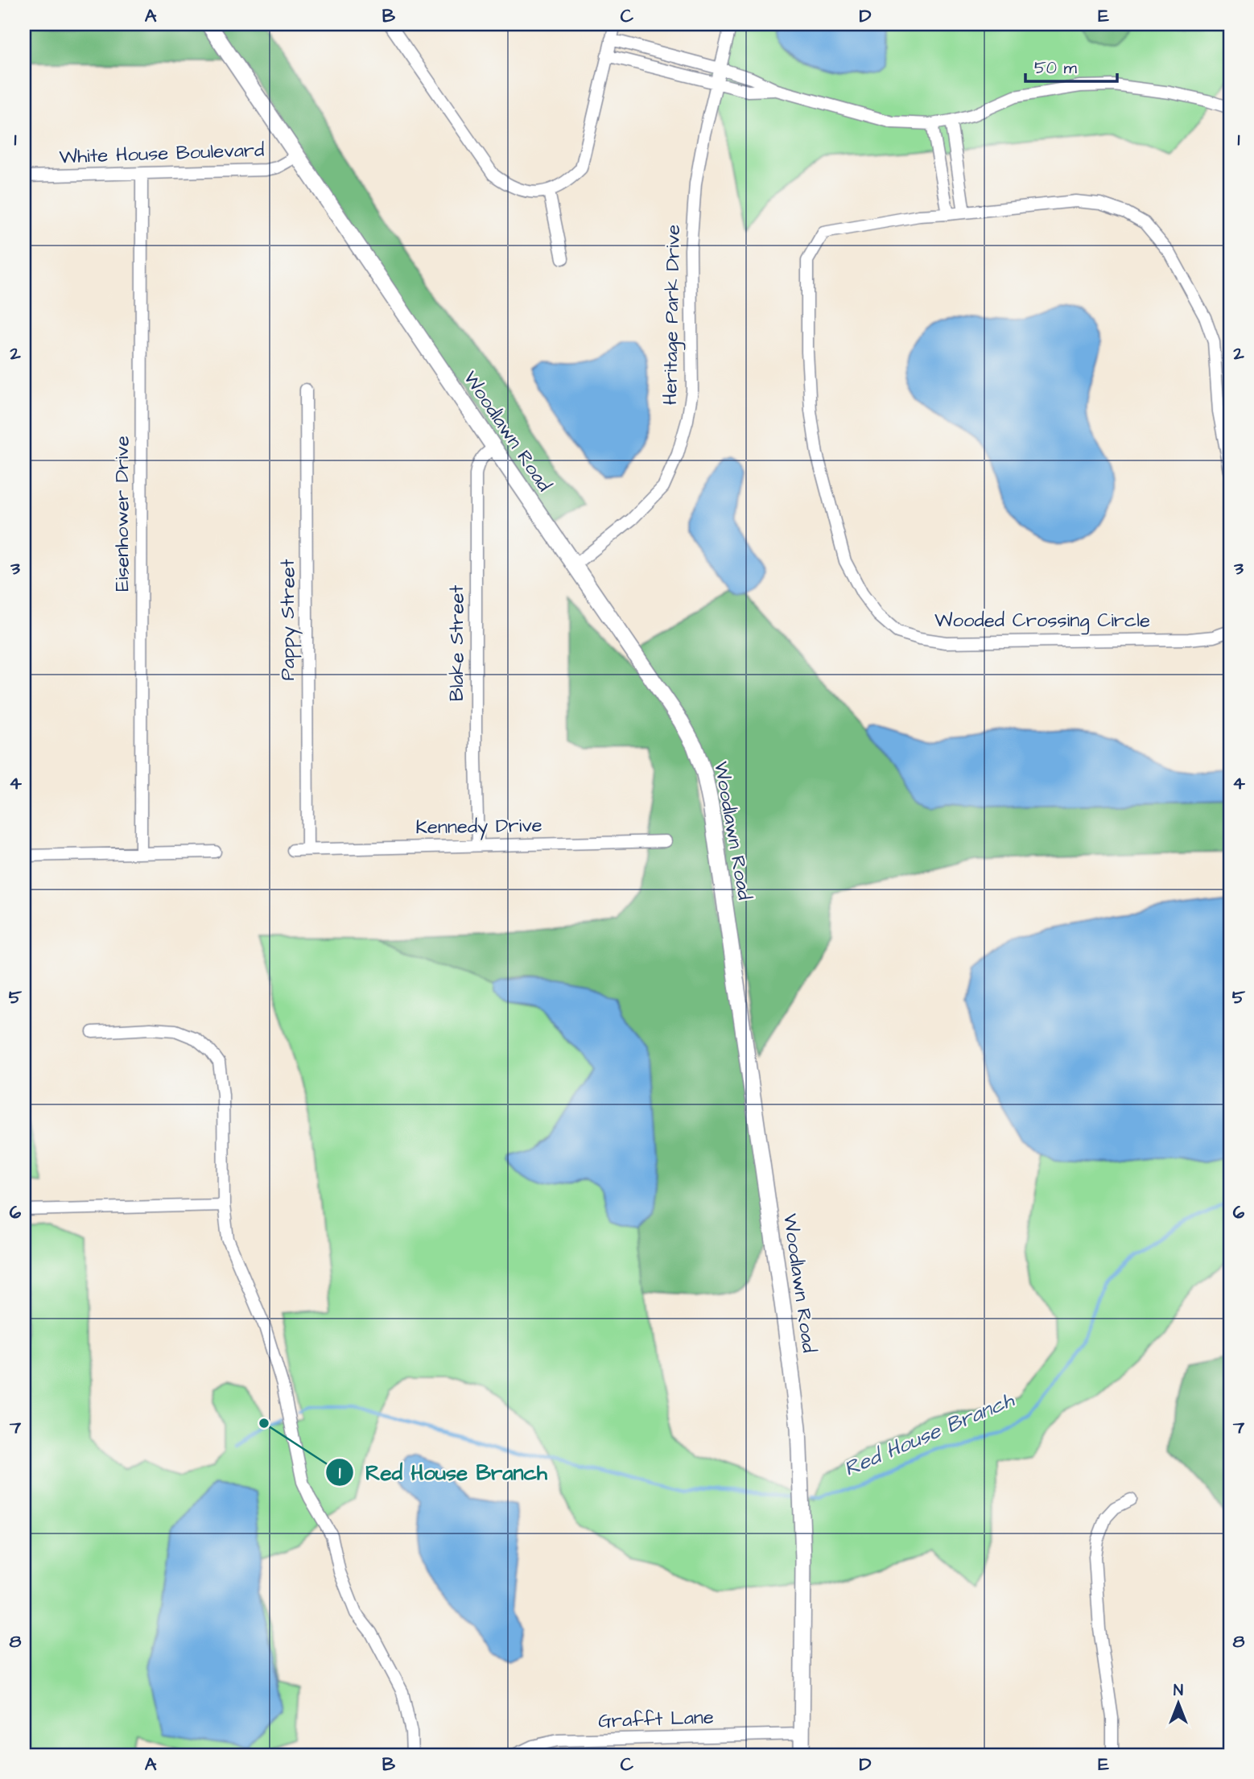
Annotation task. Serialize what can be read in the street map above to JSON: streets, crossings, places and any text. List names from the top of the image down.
{
  "streets": {
    "street": [
      "White House Boulevard",
      "Heritage Park Drive",
      "Woodlawn Road",
      "Eisenhower Drive",
      "Pappy Street",
      "Wooded Crossing Circle",
      "Blake Street",
      "Kennedy Drive",
      "Grafft Lane"
    ]
  },
  "crossings": [
    ["White House Boulevard", "Woodlawn Road"],
    ["White House Boulevard", "Eisenhower Drive"],
    ["Heritage Park Drive", "Woodlawn Road"],
    ["Woodlawn Road", "Blake Street"],
    ["Woodlawn Road", "Grafft Lane"],
    ["Pappy Street", "Kennedy Drive"],
    ["Blake Street", "Kennedy Drive"]
  ],
  "water": ["Red House Branch"],
  "places": ["Red House Branch"],
  "scale_bar": "50 m",
  "north": "top",
  "grid": {
    "columns": [
      "A",
      "B",
      "C",
      "D",
      "E"
    ],
    "rows": [
      "1",
      "2",
      "3",
      "4",
      "5",
      "6",
      "7",
      "8"
    ]
  }
}
